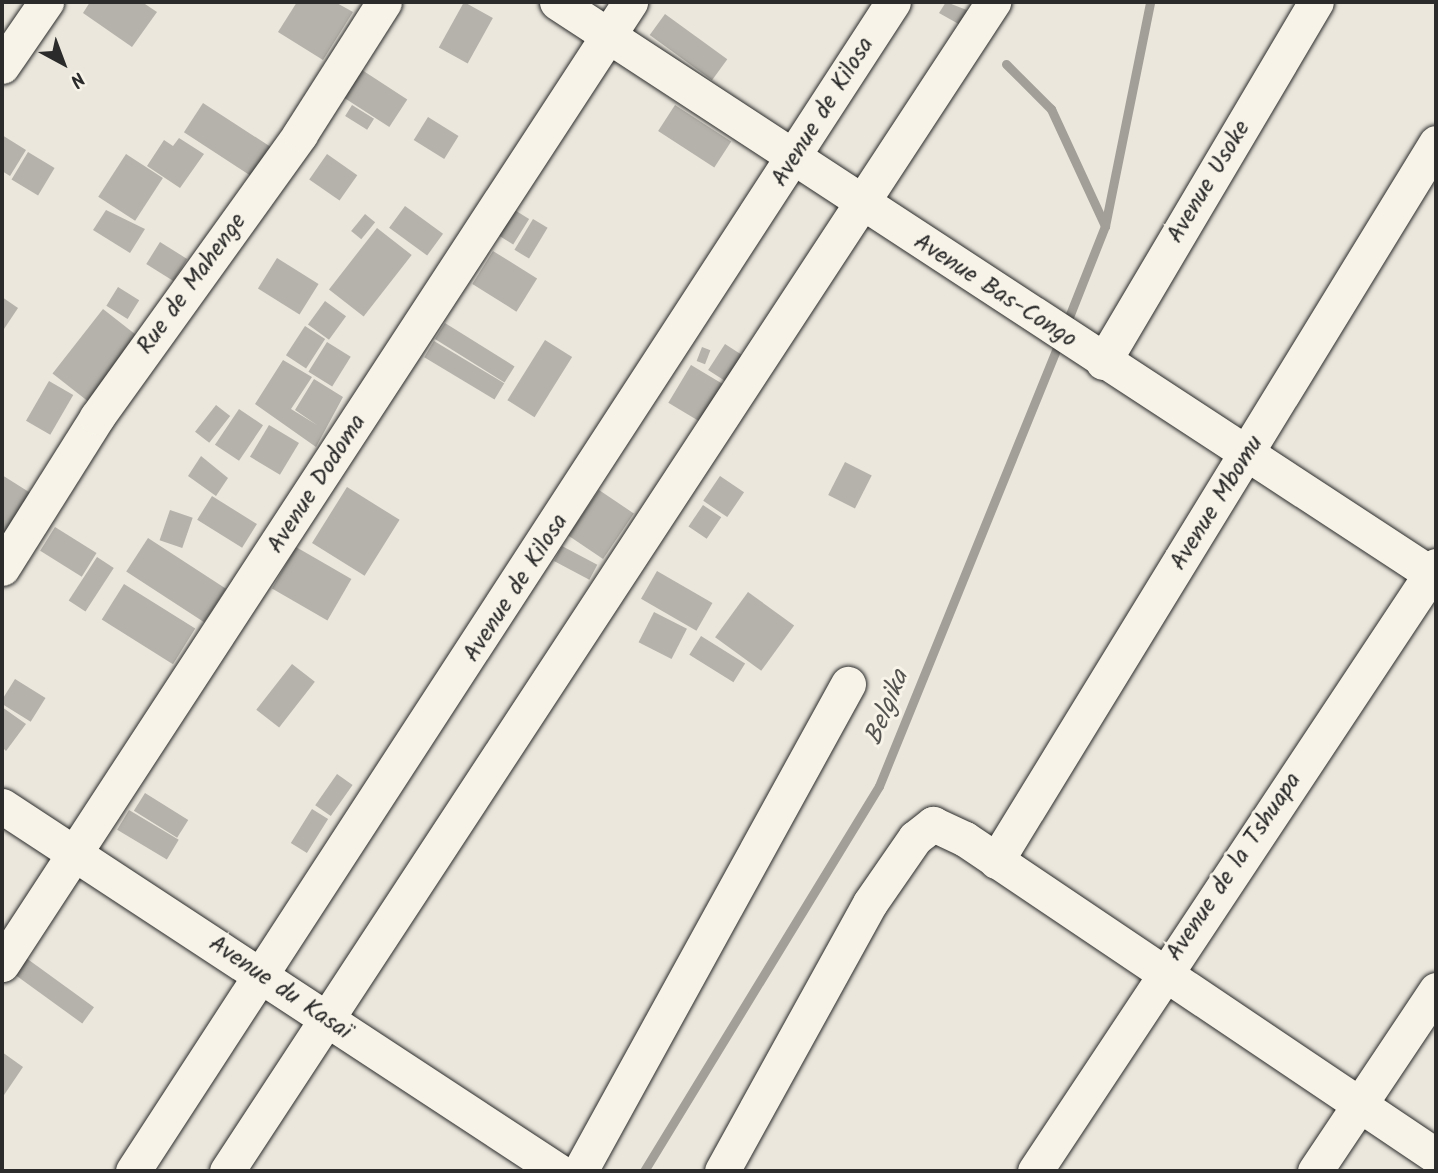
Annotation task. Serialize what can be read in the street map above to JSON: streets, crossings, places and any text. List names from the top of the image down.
{
  "streets": {
    "street": [
      "Avenue de Kilosa",
      "Avenue Usoke",
      "Rue de Mahenge",
      "Avenue Bas-Congo",
      "Avenue Dodoma",
      "Avenue Mbomu",
      "Avenue de la Tshuapa",
      "Avenue du Kasaï"
    ]
  },
  "crossings": [
    ["Avenue de Kilosa", "Avenue Bas-Congo"],
    ["Avenue de Kilosa", "Avenue du Kasaï"],
    ["Avenue Usoke", "Avenue Bas-Congo"],
    ["Avenue Bas-Congo", "Avenue Dodoma"],
    ["Avenue Bas-Congo", "Avenue Mbomu"],
    ["Avenue Bas-Congo", "Avenue de la Tshuapa"],
    ["Avenue Dodoma", "Avenue du Kasaï"]
  ],
  "water": ["Belgika"],
  "north": "bottom right"
}
